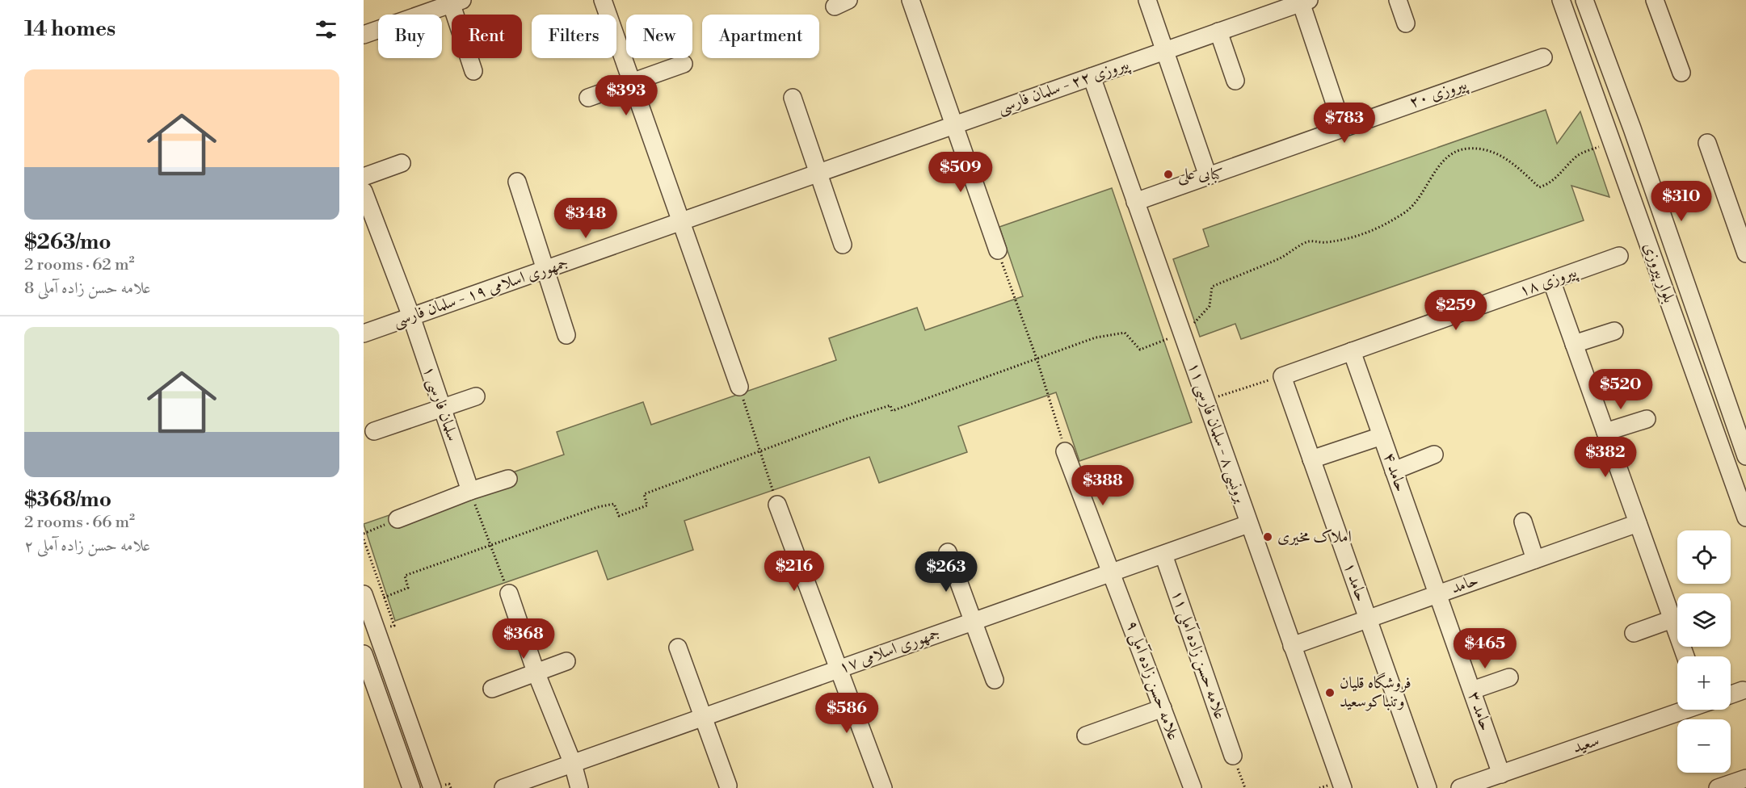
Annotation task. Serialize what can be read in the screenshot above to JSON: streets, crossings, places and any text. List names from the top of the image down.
{
  "streets": {
    "street": [
      "پیروزی ۲۲ - سلمان فارسی",
      "پیروزی ۲۰",
      "بلوار پیروزی",
      "پیروزی ۱۸",
      "جمهوری اسلامی ۱۹ - سلمان فارسی",
      "سلمان فارسی ۱",
      "برونسی ۸ - سلمان فارسی ۱۱",
      "حامد ۴",
      "حامد ۱",
      "حامد",
      "جمهوری اسلامی ۱۷",
      "علامه حسن زاده آملی ۱۱",
      "علامه حسن زاده آملی ۹",
      "حامد ۳",
      "سعید"
    ]
  },
  "crossings": [
    ["پیروزی ۲۲ - سلمان فارسی", "جمهوری اسلامی ۱۹ - سلمان فارسی"],
    ["پیروزی ۲۲ - سلمان فارسی", "برونسی ۸ - سلمان فارسی ۱۱"],
    ["پیروزی ۲۰", "برونسی ۸ - سلمان فارسی ۱۱"],
    ["پیروزی ۱۸", "حامد ۴"],
    ["پیروزی ۱۸", "حامد ۱"],
    ["جمهوری اسلامی ۱۹ - سلمان فارسی", "سلمان فارسی ۱"],
    ["برونسی ۸ - سلمان فارسی ۱۱", "حامد"],
    ["برونسی ۸ - سلمان فارسی ۱۱", "جمهوری اسلامی ۱۷"],
    ["حامد ۴", "حامد"],
    ["حامد ۴", "حامد ۳"],
    ["حامد ۱", "حامد"],
    ["حامد", "حامد ۳"],
    ["جمهوری اسلامی ۱۷", "علامه حسن زاده آملی ۱۱"],
    ["جمهوری اسلامی ۱۷", "علامه حسن زاده آملی ۹"],
    ["حامد ۳", "سعید"]
  ],
  "places": ["کبابی علی", "املاک مخیری", "فروشگاه قلیان وتنباکوسعید"],
  "page": {
    "heading": "14 homes",
    "chip": [
      "Buy",
      "Rent",
      "Filters",
      "New",
      "Apartment"
    ],
    "list": [
      {
        "name": "$263/mo",
        "note": "2 rooms · 62 m² · علامه حسن زاده آملی 8"
      },
      {
        "name": "$368/mo",
        "note": "2 rooms · 66 m² · علامه حسن زاده آملی ۲"
      }
    ],
    "price": [
      "$393",
      "$783",
      "$509",
      "$310",
      "$348",
      "$259",
      "$520",
      "$382",
      "$388",
      "$216",
      "$263",
      "$368",
      "$465",
      "$586"
    ],
    "map_buttons": ["+", "−"]
  }
}
